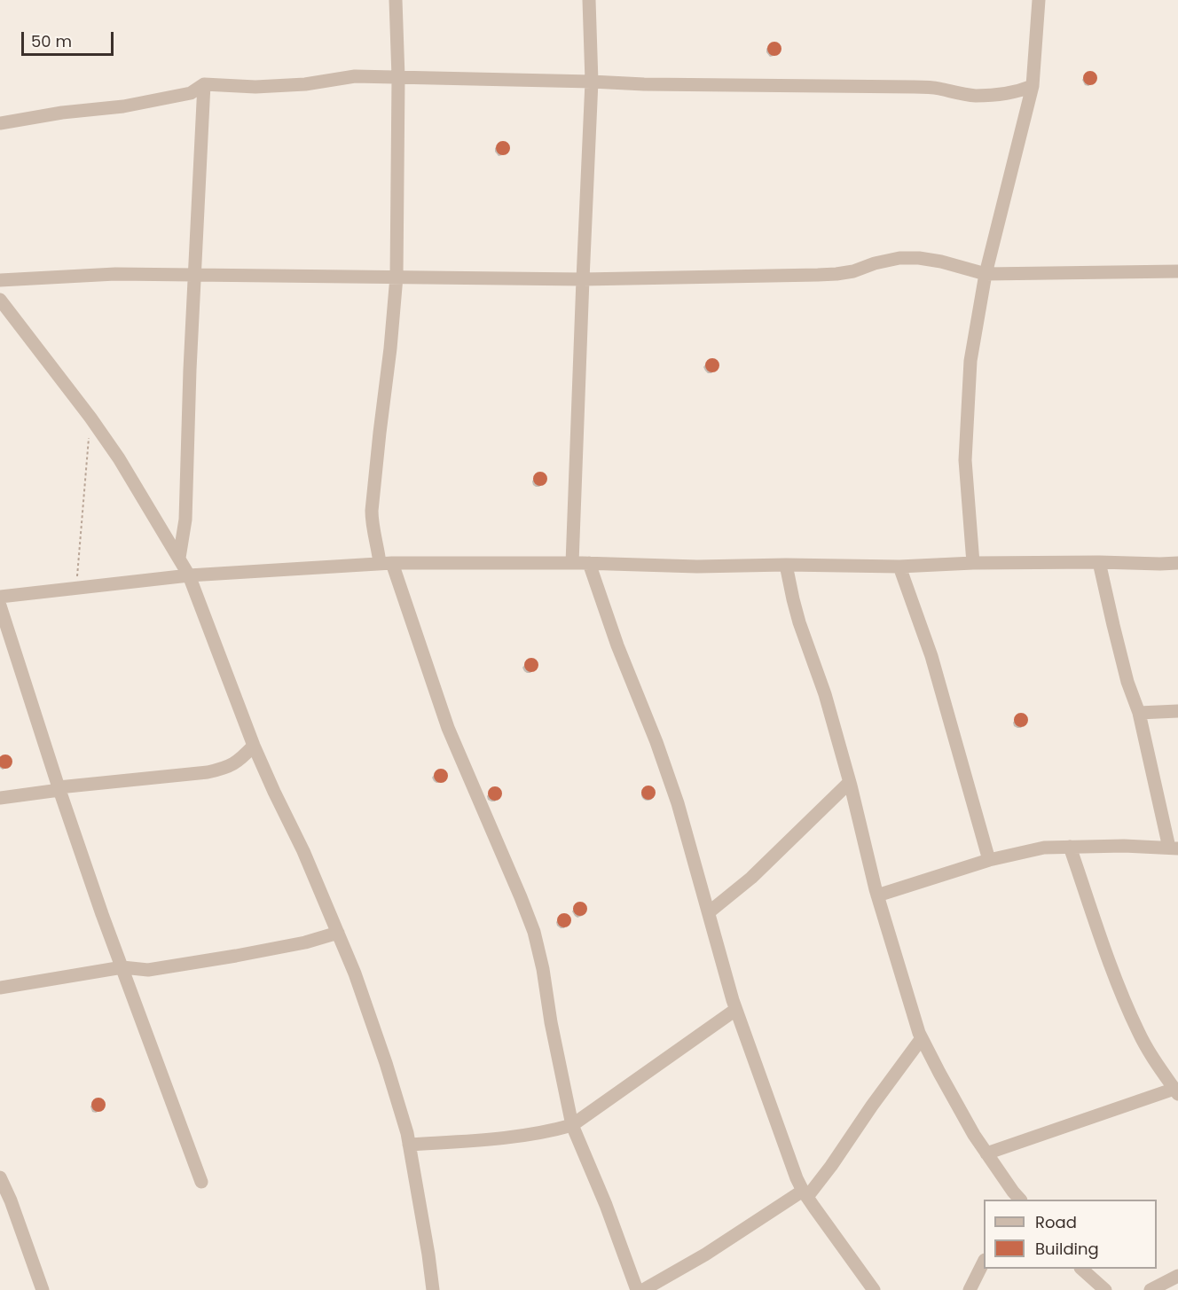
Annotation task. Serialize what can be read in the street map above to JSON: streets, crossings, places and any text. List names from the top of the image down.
{
  "legend": ["Road", "Building"],
  "scale_bar": "50 m"
}
